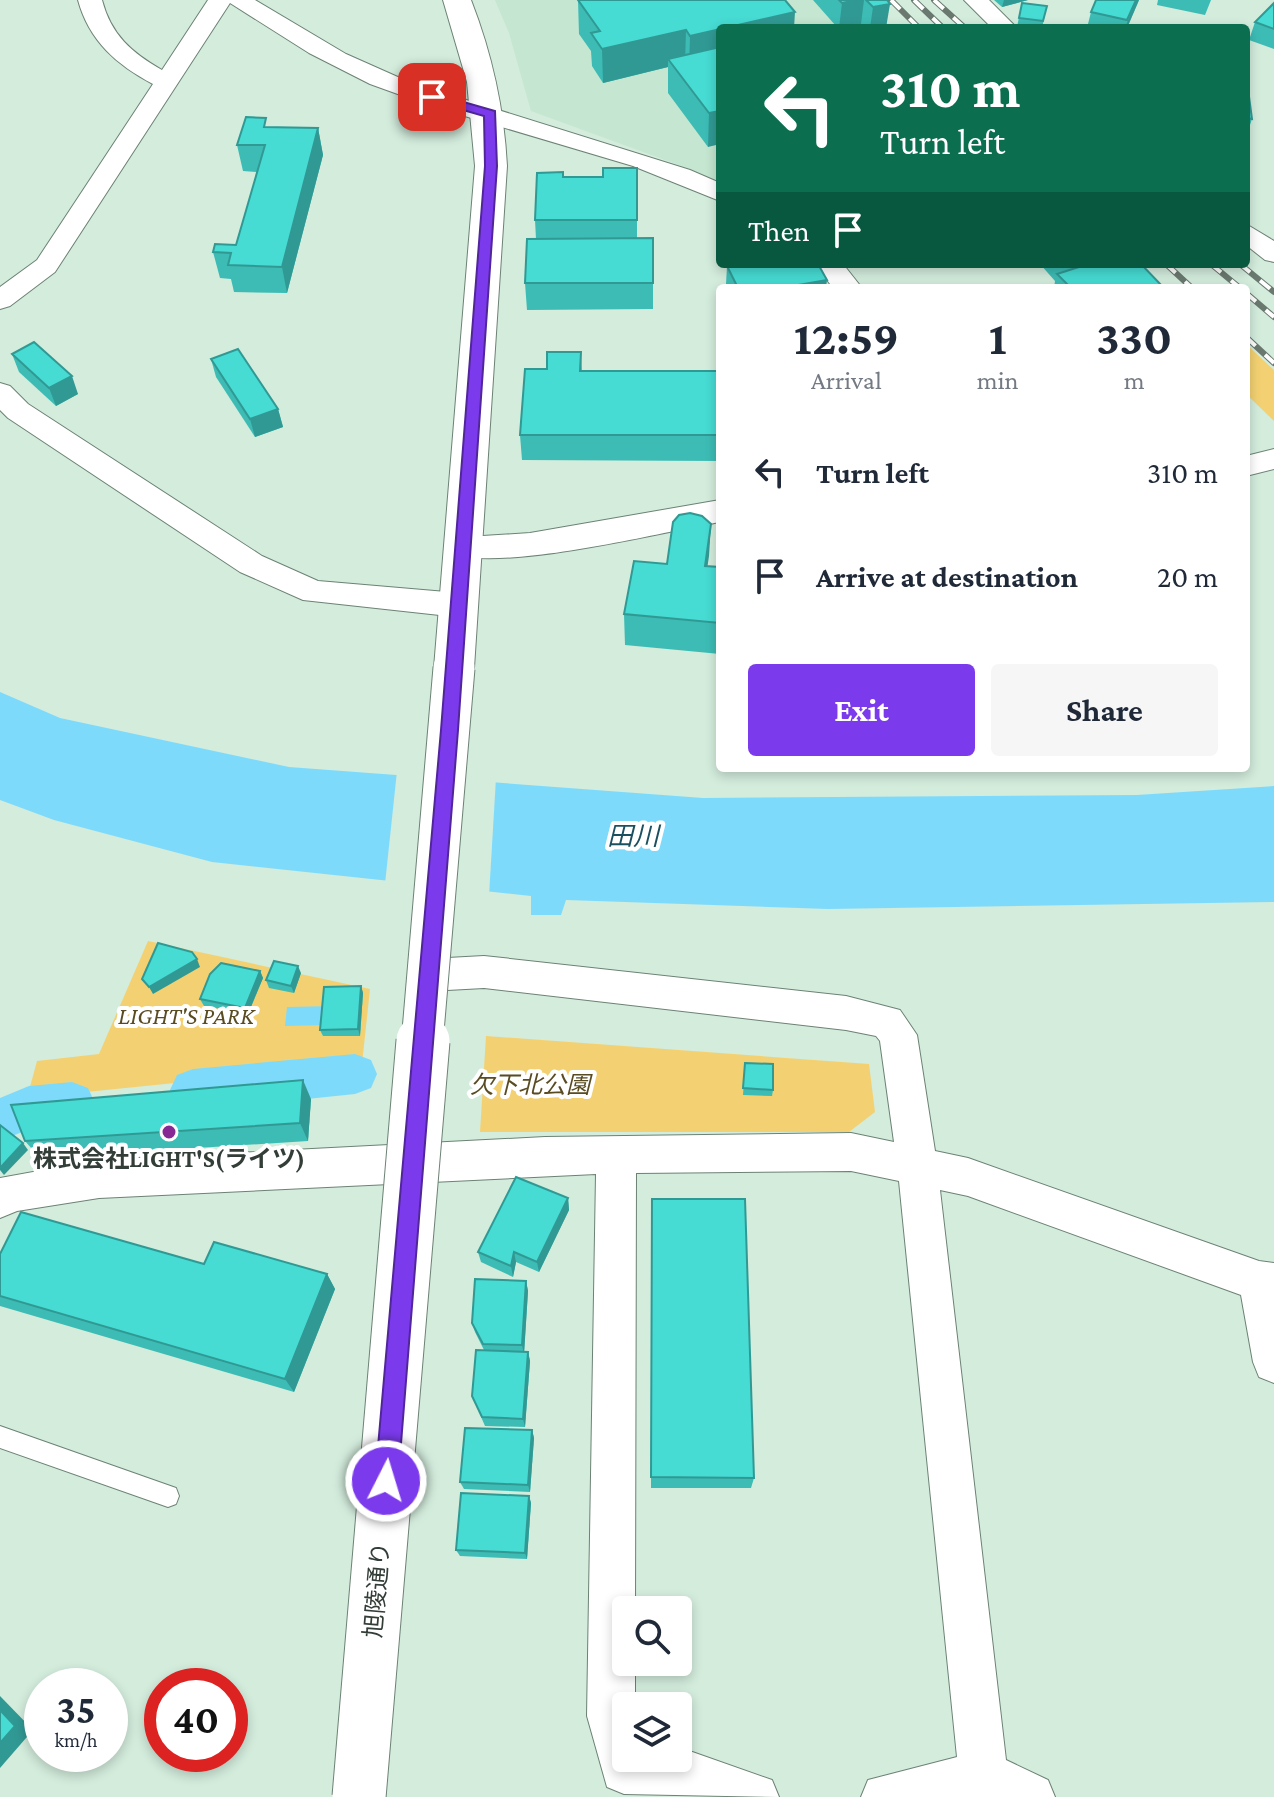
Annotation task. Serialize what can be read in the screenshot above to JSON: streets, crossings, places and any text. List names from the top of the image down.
{
  "streets": {
    "street": ["旭陵通り"]
  },
  "water": ["田川"],
  "parks": ["LIGHT'S PARK", "欠下北公園"],
  "places": ["株式会社LIGHT'S(ライツ)"],
  "page": {
    "turn": ["310 m", "Turn left"],
    "then": "Then",
    "eta": [
      "12:59",
      "Arrival",
      "1",
      "min",
      "330",
      "m"
    ],
    "list": [
      {
        "name": "Turn left",
        "value": "310 m"
      },
      {
        "name": "Arrive at destination",
        "value": "20 m"
      }
    ],
    "buttons": ["Exit", "Share"],
    "speed": "35 km/h",
    "limit": "40"
  }
}
